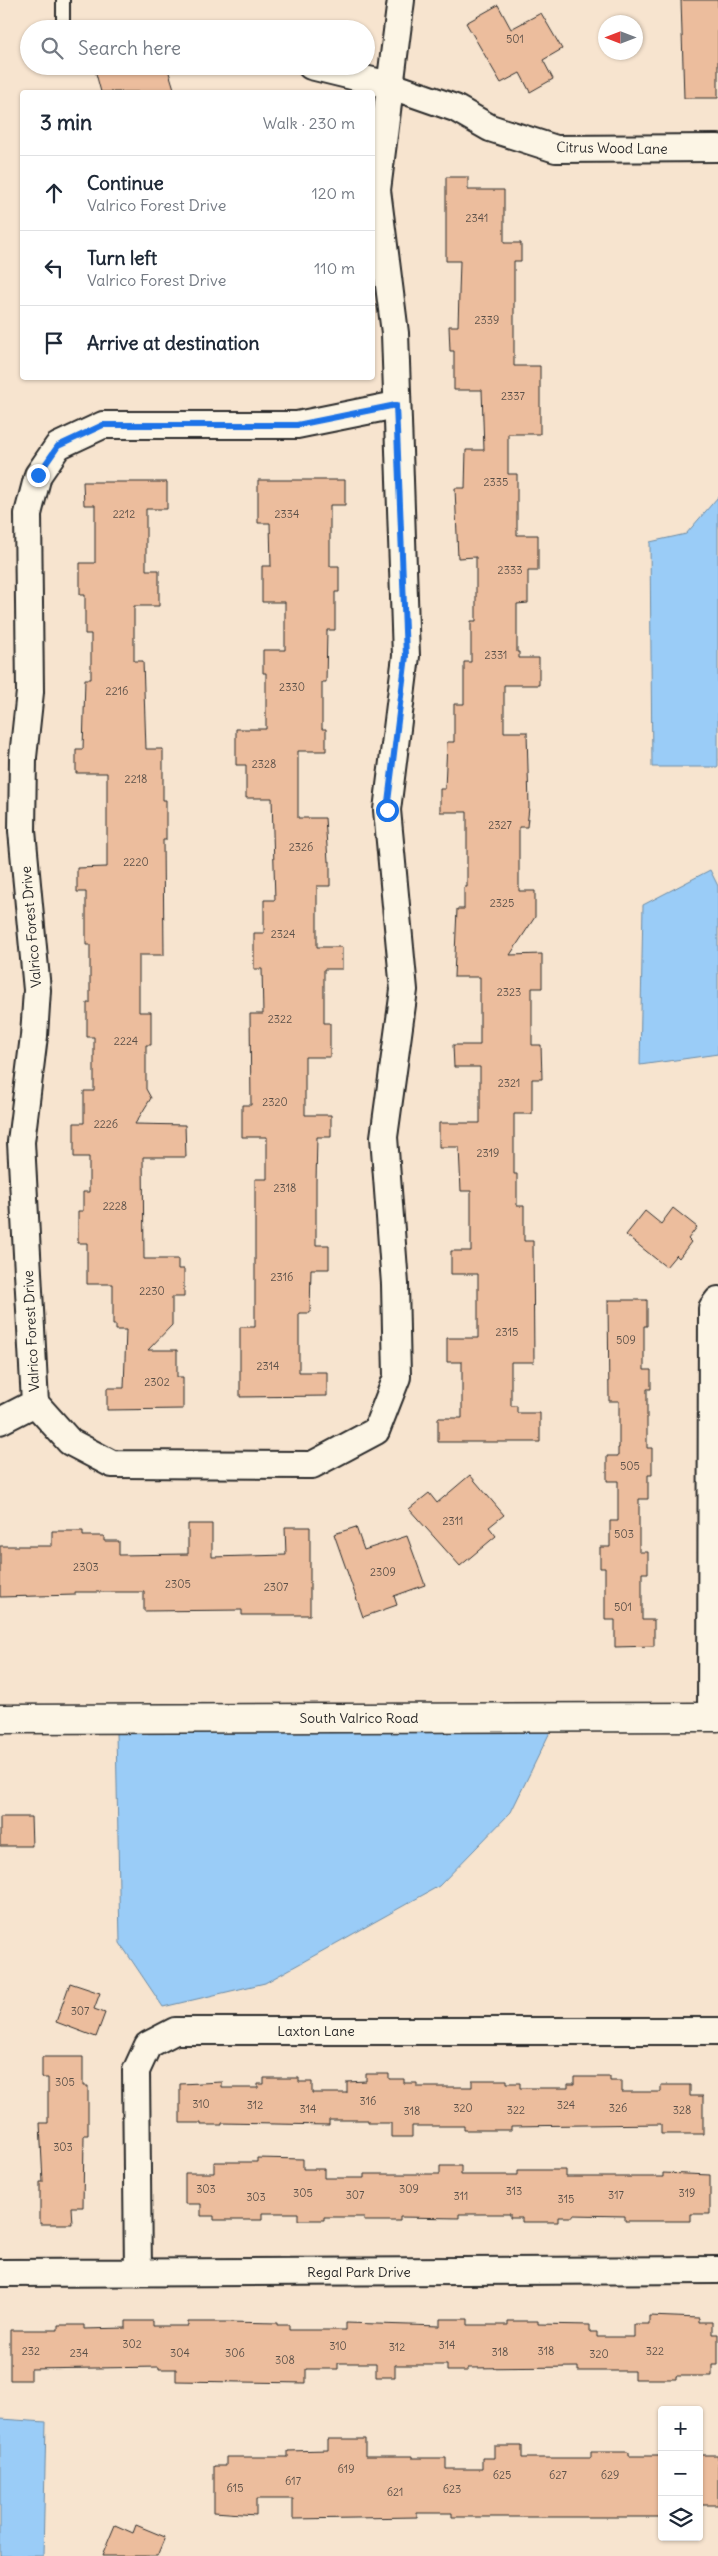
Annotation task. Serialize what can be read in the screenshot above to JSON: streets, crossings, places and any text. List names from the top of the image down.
{
  "streets": {
    "street": [
      "Citrus Wood Lane",
      "Valrico Forest Drive",
      "South Valrico Road",
      "Laxton Lane",
      "Regal Park Drive"
    ]
  },
  "crossings": [
    ["Citrus Wood Lane", "Valrico Forest Drive"],
    ["Laxton Lane", "Regal Park Drive"]
  ],
  "house_numbers": [
    "501",
    "2341",
    "2339",
    "2337",
    "2335",
    "2212",
    "2334",
    "2333",
    "2331",
    "2330",
    "2216",
    "2328",
    "2218",
    "2327",
    "2326",
    "2220",
    "2325",
    "2324",
    "2323",
    "2322",
    "2224",
    "2321",
    "2320",
    "2226",
    "2319",
    "2318",
    "2228",
    "2316",
    "2230",
    "2315",
    "509",
    "2314",
    "2302",
    "505",
    "2311",
    "503",
    "2303",
    "2309",
    "2305",
    "2307",
    "501",
    "307",
    "305",
    "316",
    "310",
    "312",
    "324",
    "320",
    "326",
    "314",
    "322",
    "328",
    "318",
    "303",
    "303",
    "309",
    "313",
    "305",
    "319",
    "307",
    "317",
    "311",
    "303",
    "315",
    "302",
    "314",
    "310",
    "312",
    "232",
    "318",
    "322",
    "318",
    "234",
    "304",
    "306",
    "320",
    "308",
    "619",
    "625",
    "627",
    "629",
    "617",
    "615",
    "623",
    "621"
  ],
  "north": "left",
  "page": {
    "search": "Search here",
    "heading": ["3 min", "Walk · 230 m"],
    "list": [
      ["Continue", "Valrico Forest Drive", "120 m"],
      ["Turn left", "Valrico Forest Drive", "110 m"],
      "Arrive at destination"
    ],
    "map_buttons": ["+", "−"]
  }
}
